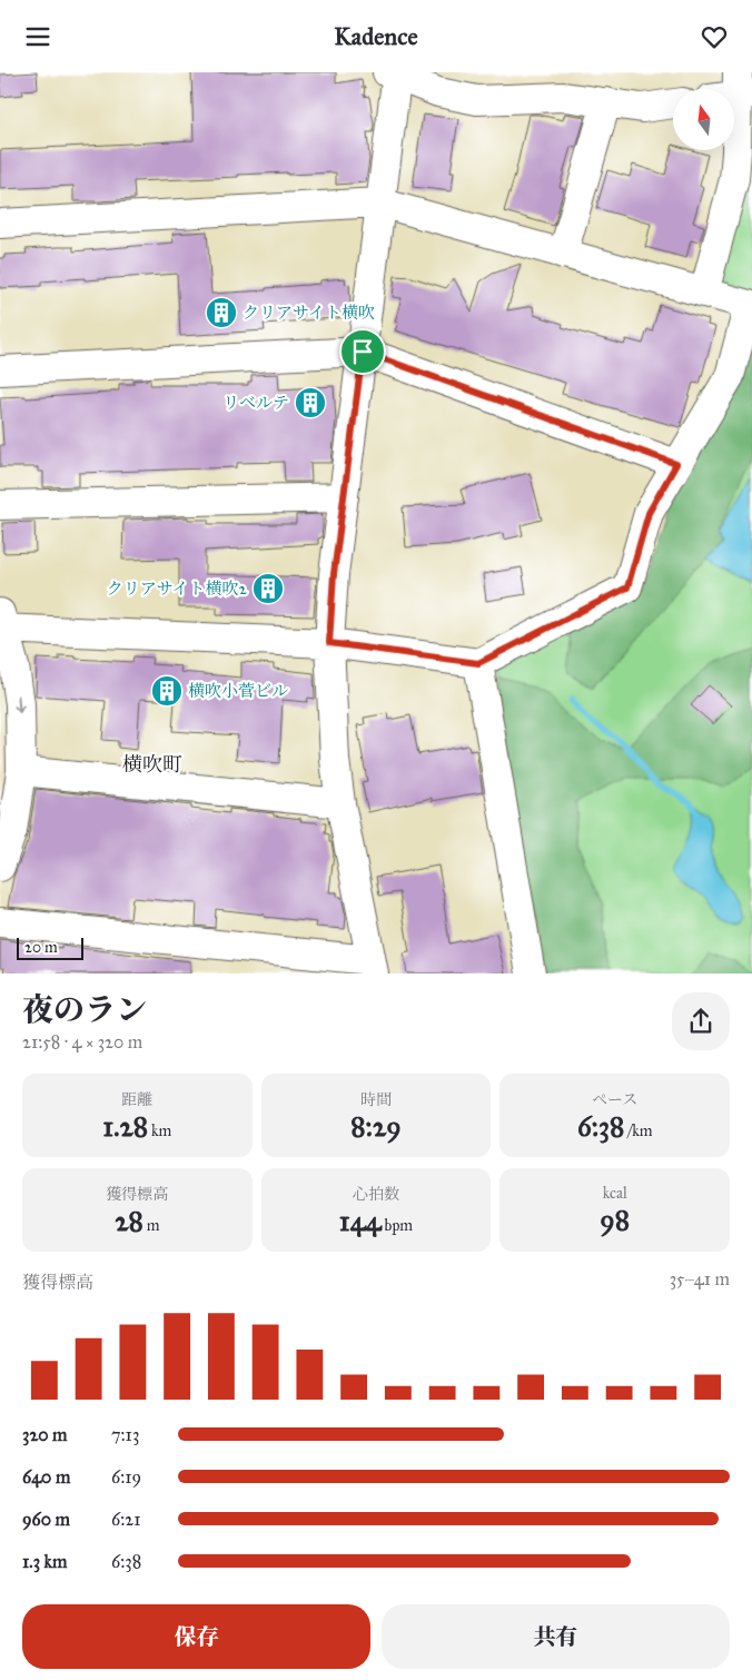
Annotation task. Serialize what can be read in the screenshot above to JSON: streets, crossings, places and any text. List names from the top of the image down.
{
  "districts": ["横吹町"],
  "places": {
    "building": [
      "クリアサイト横吹",
      "リベルテ",
      "クリアサイト横吹2",
      "横吹小菅ビル"
    ]
  },
  "scale_bar": "20 m",
  "north": "top",
  "page": {
    "header": "Kadence",
    "scale": "20 m",
    "heading": ["夜のラン", "21:58 · 4 × 320 m"],
    "stats": [
      ["距離", "1.28 km"],
      ["時間", "8:29"],
      ["ペース", "6:38 /km"],
      ["獲得標高", "28 m"],
      ["心拍数", "144 bpm"],
      ["kcal", "98"]
    ],
    "chart": ["獲得標高", "35–41 m"],
    "list": [
      {
        "name": "320 m",
        "note": "7:13"
      },
      {
        "name": "640 m",
        "note": "6:19"
      },
      {
        "name": "960 m",
        "note": "6:21"
      },
      {
        "name": "1.3 km",
        "note": "6:38"
      }
    ],
    "buttons": ["保存", "共有"]
  }
}
